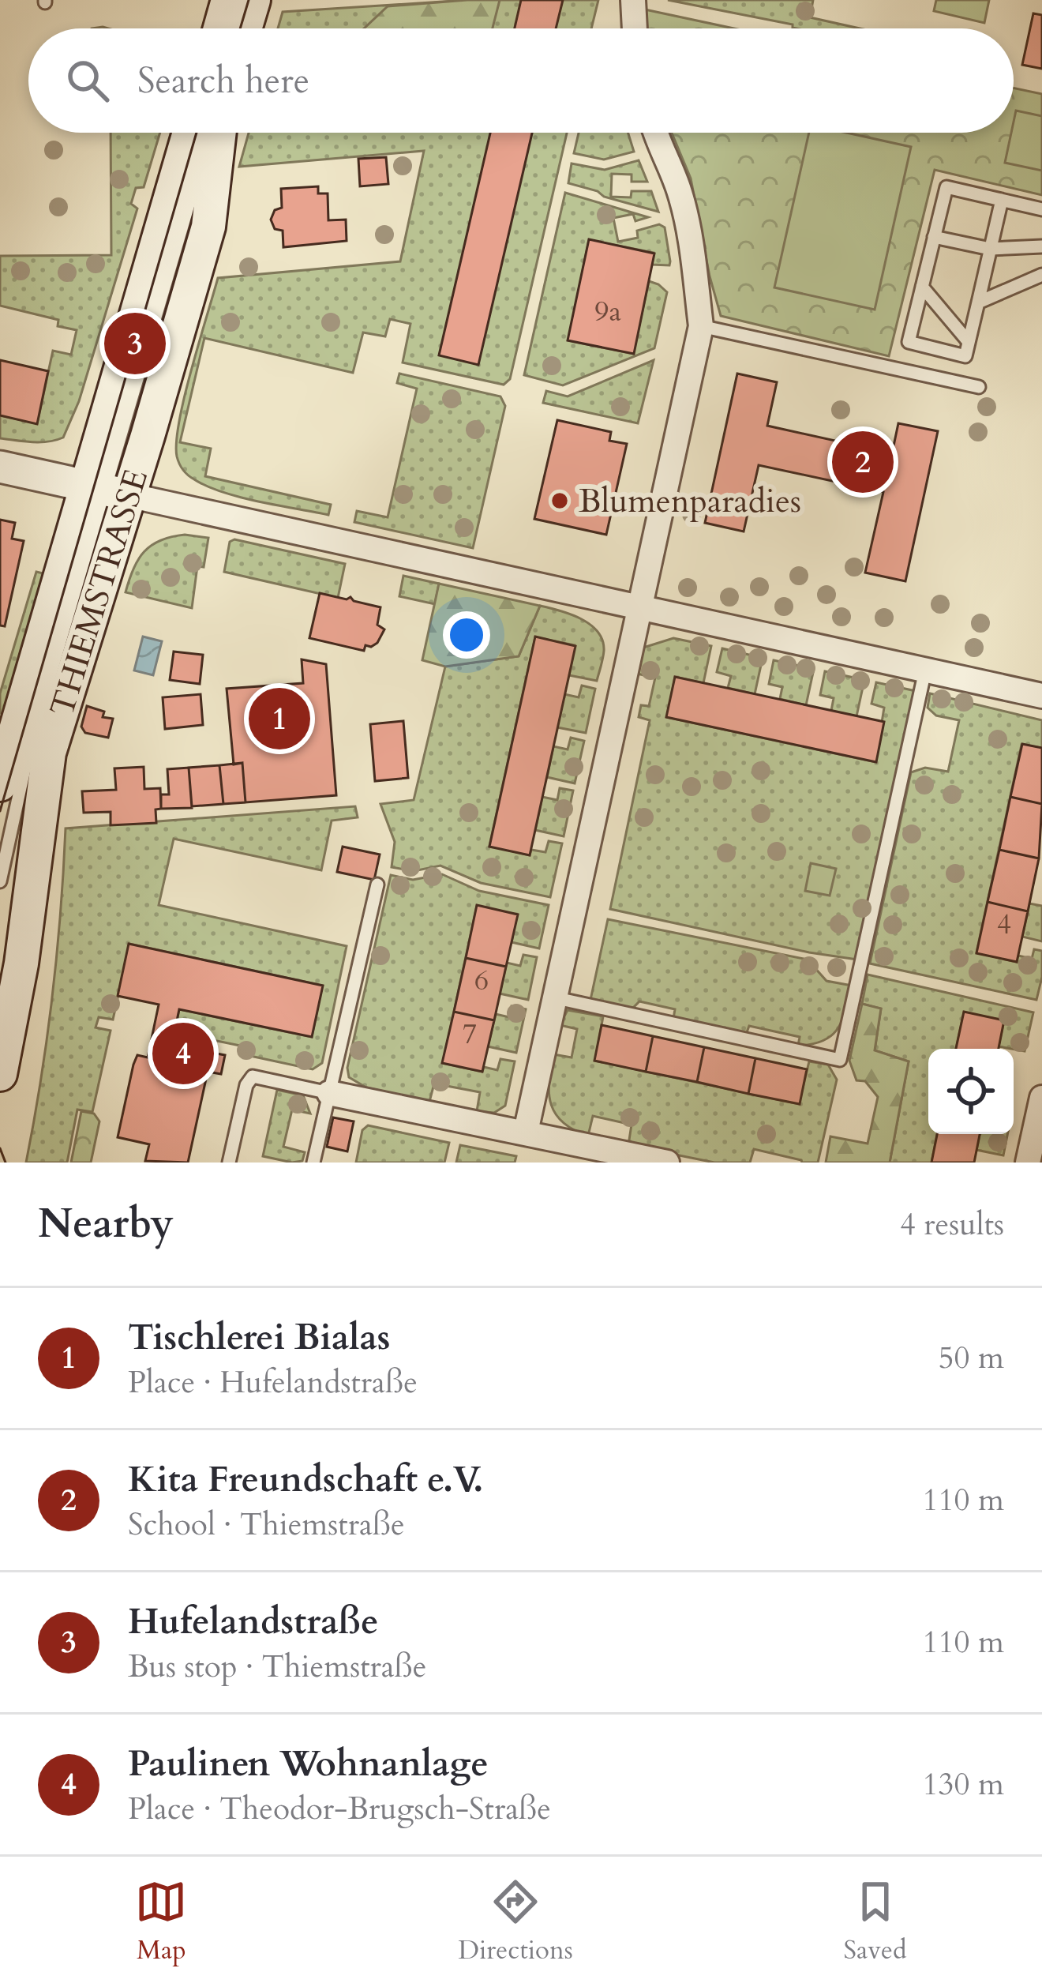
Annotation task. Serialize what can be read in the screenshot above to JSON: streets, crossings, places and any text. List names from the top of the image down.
{
  "streets": {
    "main road": ["THIEMSTRASSE"]
  },
  "places": ["Blumenparadies"],
  "house_numbers": [
    "9a",
    "4",
    "6",
    "7"
  ],
  "page": {
    "search": "Search here",
    "pins": [
      "3",
      "2",
      "1",
      "4"
    ],
    "heading": ["Nearby", "4 results"],
    "list": [
      {
        "mark": "1",
        "name": "Tischlerei Bialas",
        "note": "Place · Hufelandstraße",
        "value": "50 m"
      },
      {
        "mark": "2",
        "name": "Kita Freundschaft e.V.",
        "note": "School · Thiemstraße",
        "value": "110 m"
      },
      {
        "mark": "3",
        "name": "Hufelandstraße",
        "note": "Bus stop · Thiemstraße",
        "value": "110 m"
      },
      {
        "mark": "4",
        "name": "Paulinen Wohnanlage",
        "note": "Place · Theodor-Brugsch-Straße",
        "value": "130 m"
      }
    ],
    "nav": ["Map", "Directions", "Saved"]
  }
}
